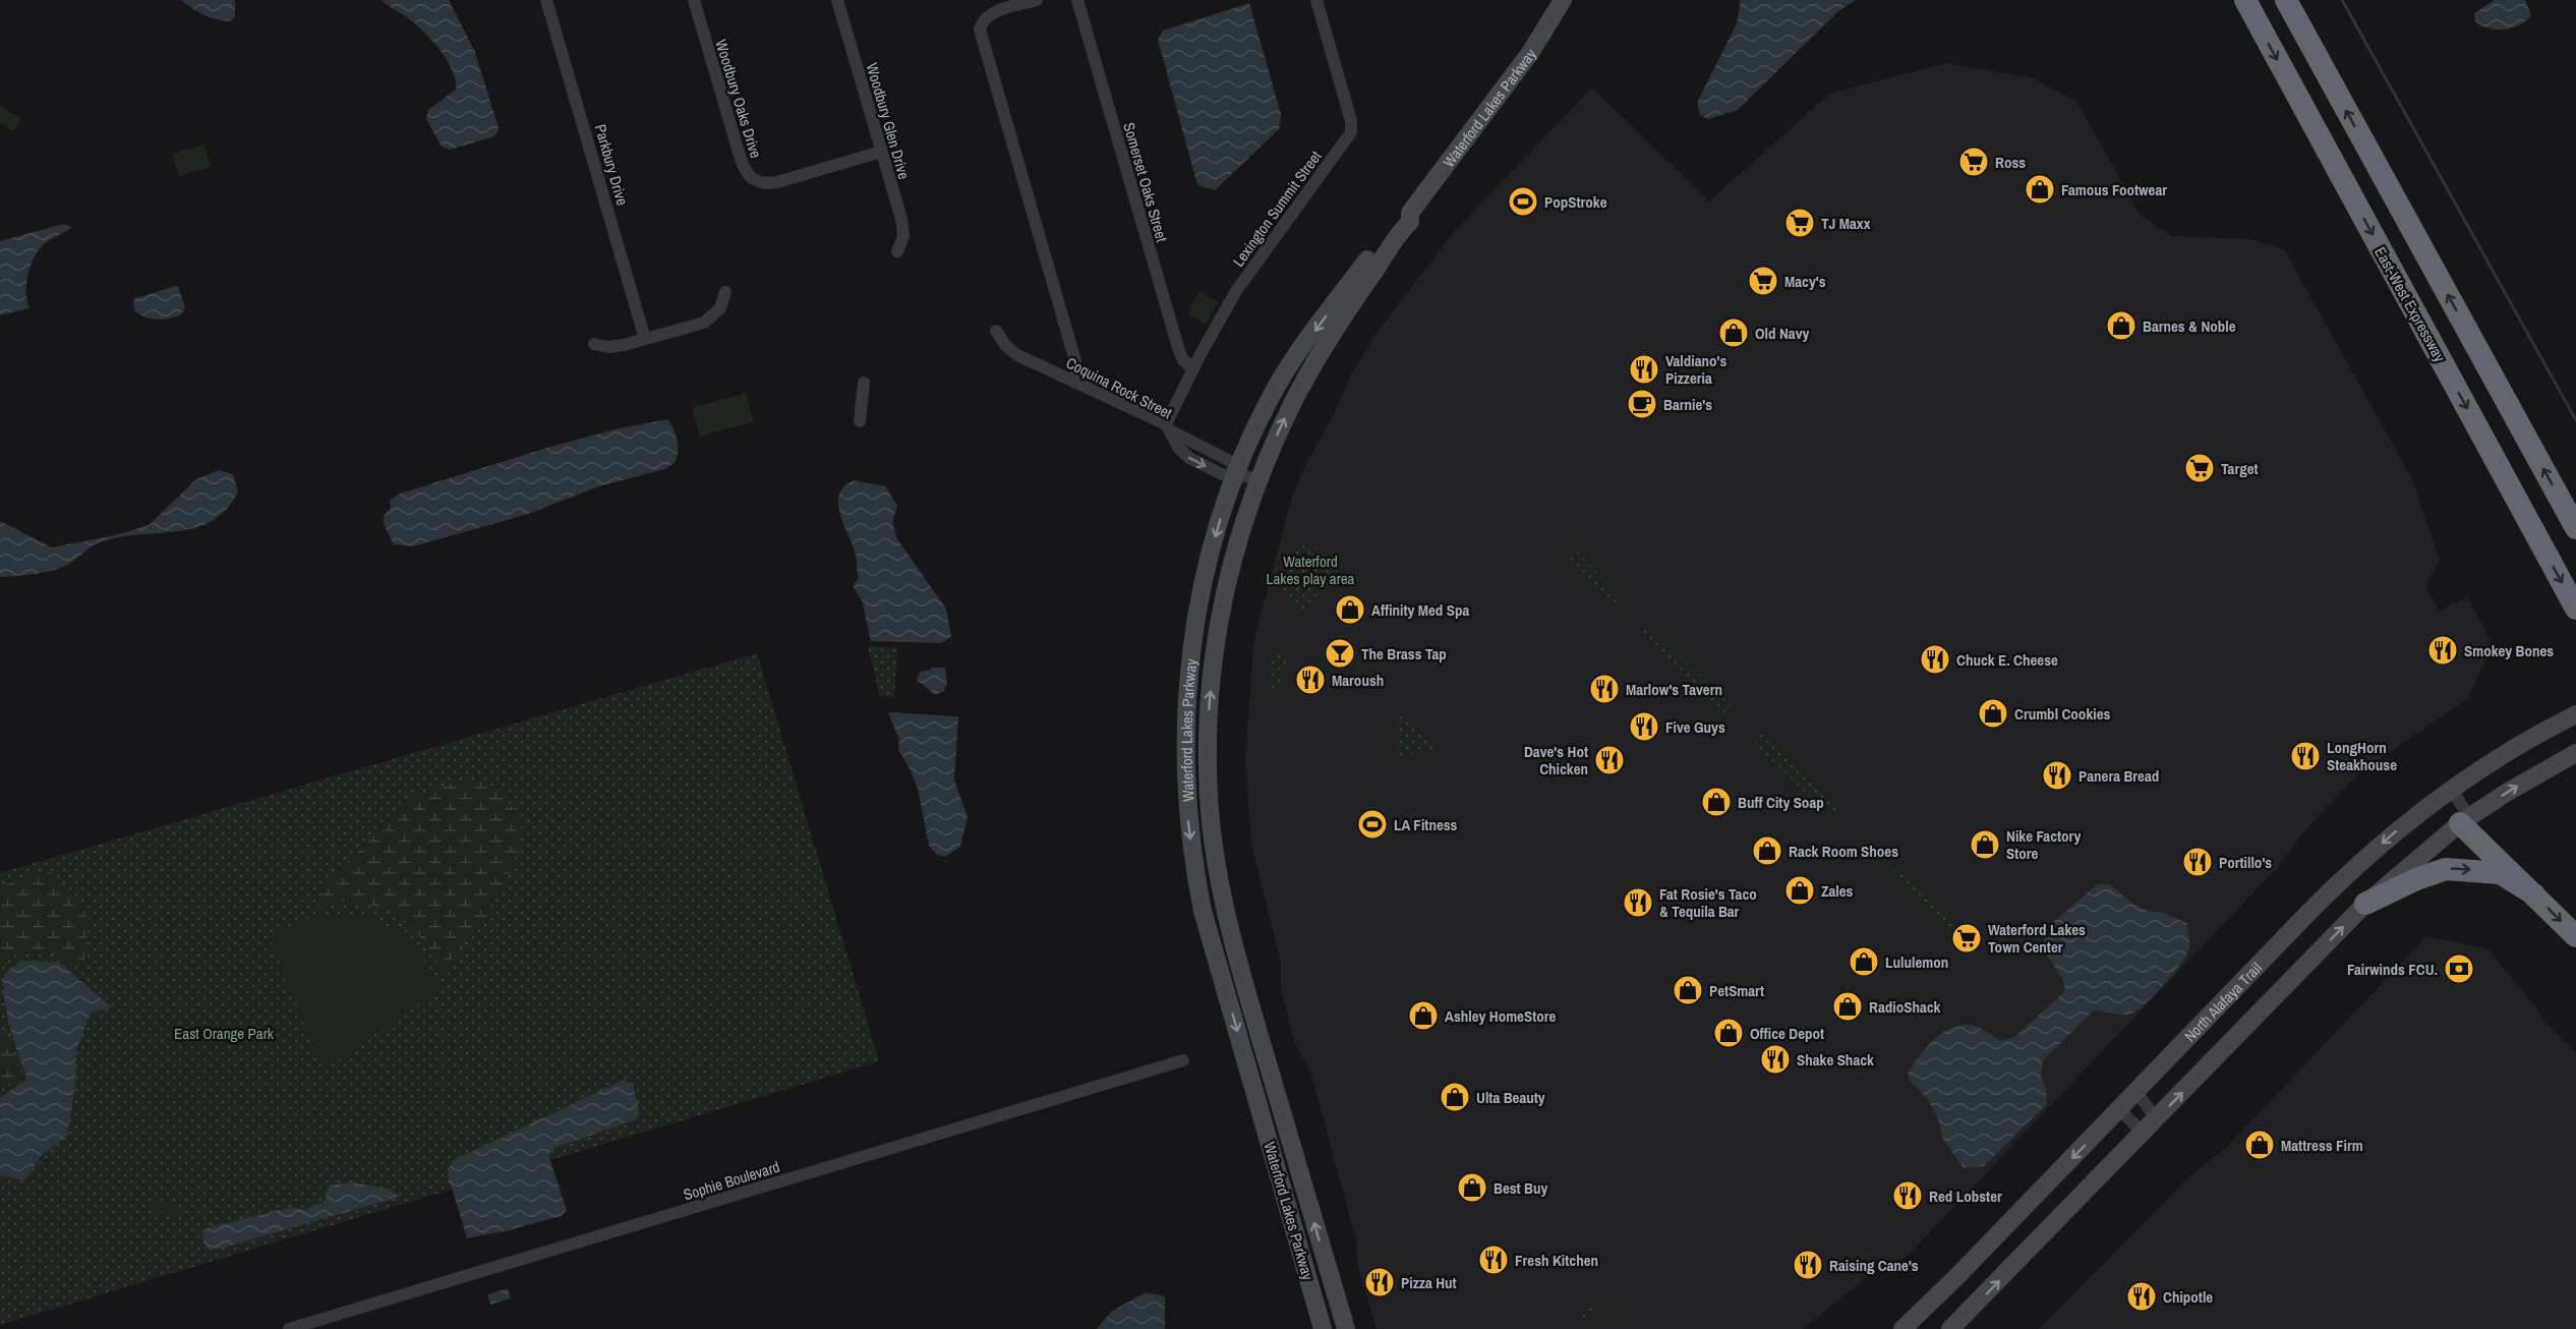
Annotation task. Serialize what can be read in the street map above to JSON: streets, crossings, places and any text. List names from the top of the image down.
{
  "streets": {
    "highway": ["East-West Expressway"],
    "street": [
      "Woodbury Oaks Drive",
      "Waterford Lakes Parkway",
      "Woodbury Glen Drive",
      "Parkbury Drive",
      "Somerset Oaks Street",
      "Lexington Summit Street",
      "Coquina Rock Street",
      "North Alafaya Trail",
      "Sophie Boulevard"
    ]
  },
  "crossings": [
    ["Woodbury Oaks Drive", "Woodbury Glen Drive"],
    ["Waterford Lakes Parkway", "Coquina Rock Street"],
    ["Somerset Oaks Street", "Lexington Summit Street"],
    ["Lexington Summit Street", "Coquina Rock Street"]
  ],
  "parks": ["Waterford Lakes play area", "East Orange Park"],
  "places": {
    "supermarket": [
      "Ross",
      "TJ Maxx",
      "Macy's",
      "Target",
      "Waterford Lakes Town Center"
    ],
    "shop": [
      "Famous Footwear",
      "Barnes & Noble",
      "Old Navy",
      "Affinity Med Spa",
      "Crumbl Cookies",
      "Buff City Soap",
      "Nike Factory Store",
      "Rack Room Shoes",
      "Zales",
      "Lululemon",
      "PetSmart",
      "RadioShack",
      "Ashley HomeStore",
      "Office Depot",
      "Ulta Beauty",
      "Mattress Firm",
      "Best Buy"
    ],
    "sports": ["PopStroke", "LA Fitness"],
    "restaurant": [
      "Valdiano's Pizzeria",
      "Smokey Bones",
      "Chuck E. Cheese",
      "Maroush",
      "Marlow's Tavern",
      "Five Guys",
      "LongHorn Steakhouse",
      "Dave's Hot Chicken",
      "Panera Bread",
      "Portillo's",
      "Fat Rosie's Taco & Tequila Bar",
      "Shake Shack",
      "Red Lobster",
      "Fresh Kitchen",
      "Raising Cane's",
      "Pizza Hut",
      "Chipotle"
    ],
    "cafe": ["Barnie's"],
    "bar": ["The Brass Tap"],
    "bank": ["Fairwinds FCU."]
  }
}
